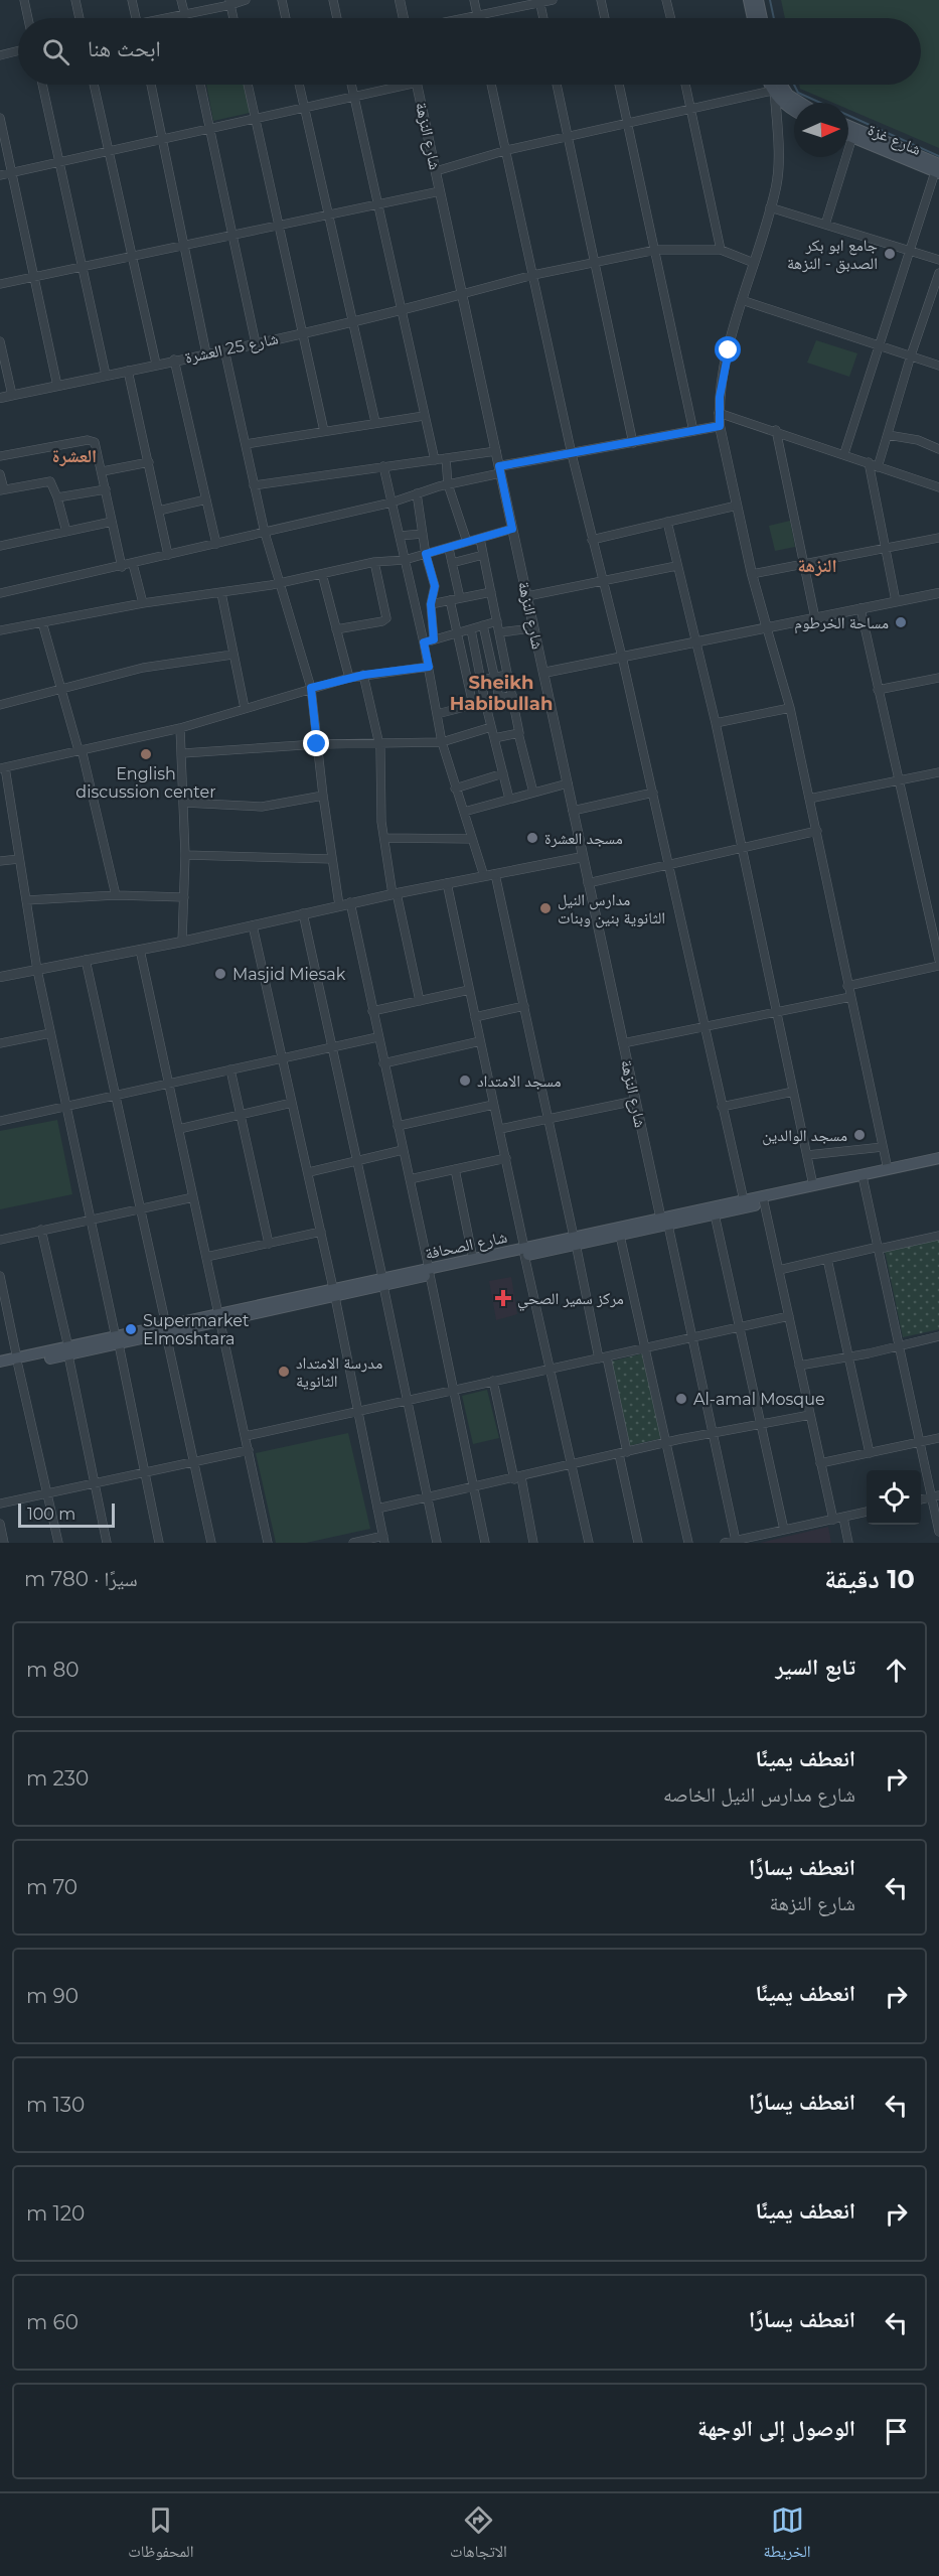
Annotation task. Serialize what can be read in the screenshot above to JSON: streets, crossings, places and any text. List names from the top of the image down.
{
  "streets": {
    "main road": ["شارع غزة", "شارع الصحافة"],
    "street": ["شارع النزهة", "شارع 25 العشرة"]
  },
  "crossings": [
    ["شارع النزهة", "شارع 25 العشرة"],
    ["شارع النزهة", "شارع الصحافة"]
  ],
  "districts": ["العشرة", "النزهة", "Sheikh Habibullah"],
  "places": {
    "other": [
      "جامع ابو بكر الصدبق - النزهة",
      "مساحة الخرطوم",
      "English discussion center",
      "مسجد العشرة",
      "مدارس النيل الثانوية بنين وبنات",
      "Masjid Miesak",
      "مسجد الامتداد",
      "مسجد الوالدين",
      "Supermarket Elmoshtara",
      "مدرسة الامتداد الثانوية",
      "Al-amal Mosque"
    ],
    "health": ["مركز سمير الصحي"]
  },
  "scale_bar": "100 m",
  "north": "right",
  "page": {
    "search": "ابحث هنا",
    "scale": "100 m",
    "heading": ["10 دقيقة", "سيرًا · 780 m"],
    "list": [
      ["تابع السير", "80 m"],
      ["انعطف يمينًا", "شارع مدارس النيل الخاصه", "230 m"],
      ["انعطف يسارًا", "شارع النزهة", "70 m"],
      ["انعطف يمينًا", "90 m"],
      ["انعطف يسارًا", "130 m"],
      ["انعطف يمينًا", "120 m"],
      ["انعطف يسارًا", "60 m"],
      "الوصول إلى الوجهة"
    ],
    "nav": ["الخريطة", "الاتجاهات", "المحفوظات"]
  }
}
